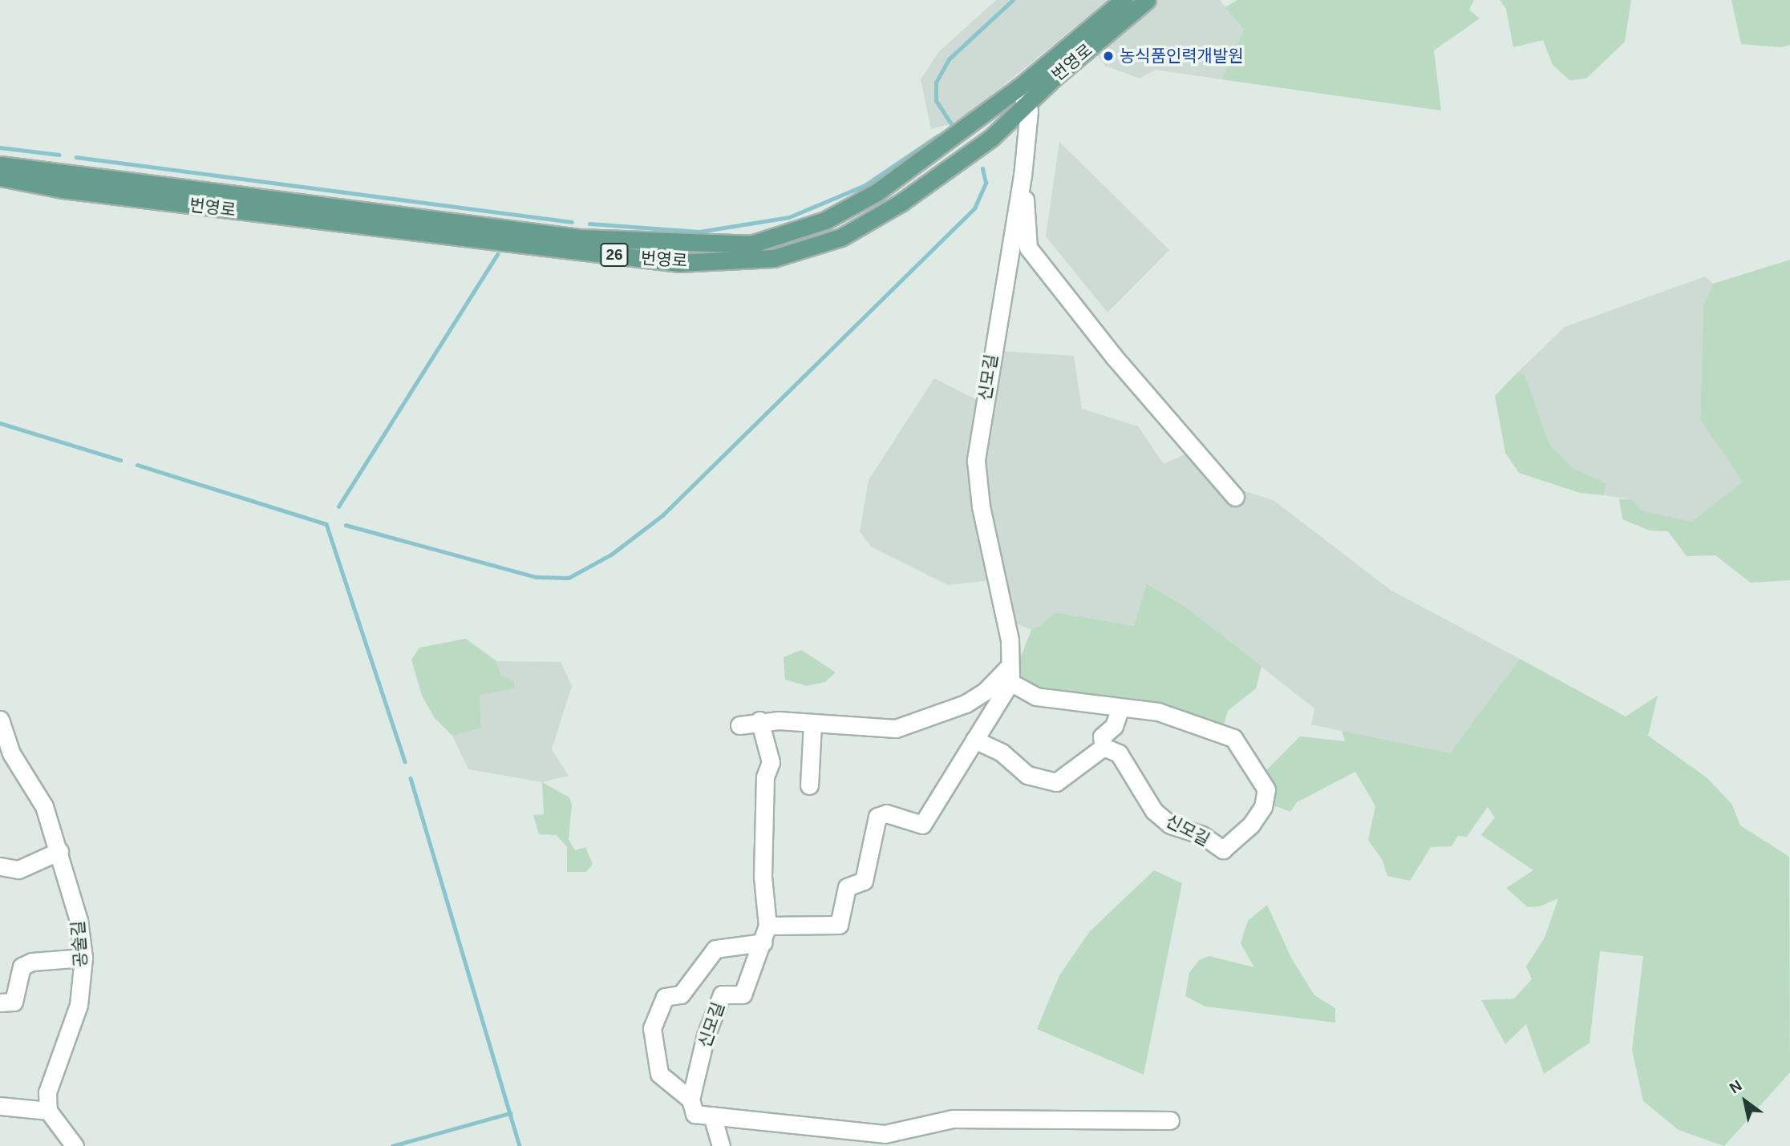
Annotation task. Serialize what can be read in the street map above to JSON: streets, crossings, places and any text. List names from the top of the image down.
{
  "streets": {
    "main road": ["번영로", "26"],
    "street": ["신모길", "공술길"]
  },
  "crossings": [
    ["번영로", "신모길"]
  ],
  "places": ["농식품인력개발원"],
  "north": "top left"
}
